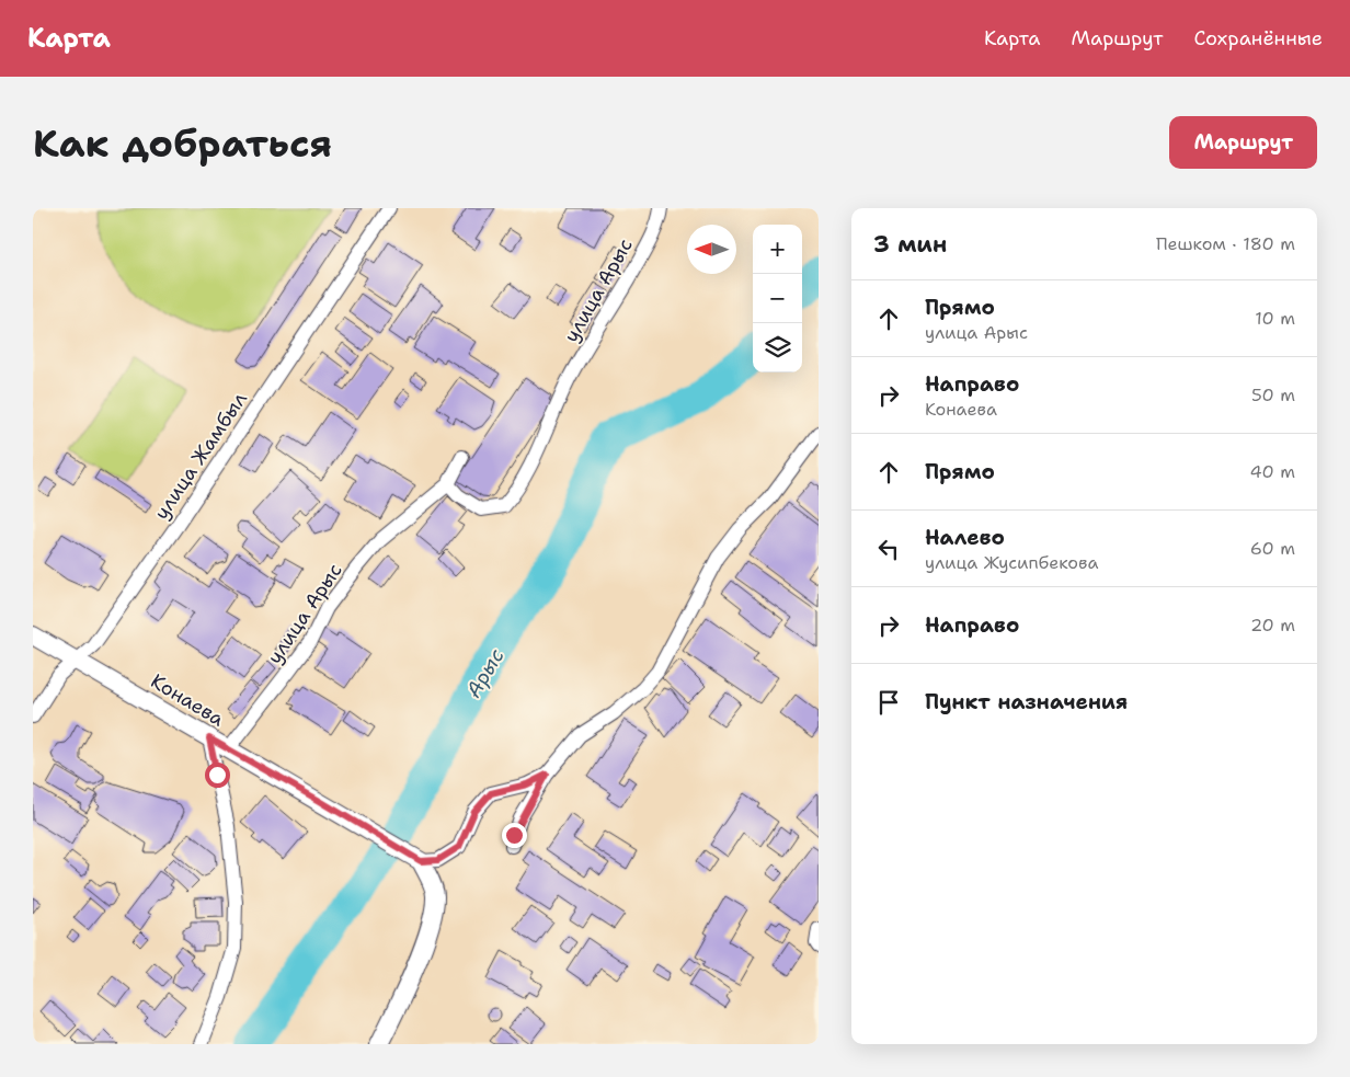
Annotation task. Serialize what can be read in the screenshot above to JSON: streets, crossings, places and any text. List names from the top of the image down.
{
  "streets": {
    "street": ["улица Арыс", "улица Жамбыл", "Конаева"]
  },
  "crossings": [
    ["улица Арыс", "Конаева"],
    ["улица Жамбыл", "Конаева"]
  ],
  "water": ["Арыс"],
  "north": "left",
  "page": {
    "header": "Карта",
    "nav": ["Карта", "Маршрут", "Сохранённые"],
    "buttons": "Маршрут",
    "title": "Как добраться",
    "heading": ["3 мин", "Пешком · 180 m"],
    "map_buttons": ["+", "−"],
    "list": [
      ["Прямо", "улица Арыс", "10 m"],
      ["Направо", "Конаева", "50 m"],
      ["Прямо", "40 m"],
      ["Налево", "улица Жусипбекова", "60 m"],
      ["Направо", "20 m"],
      "Пункт назначения"
    ]
  }
}
